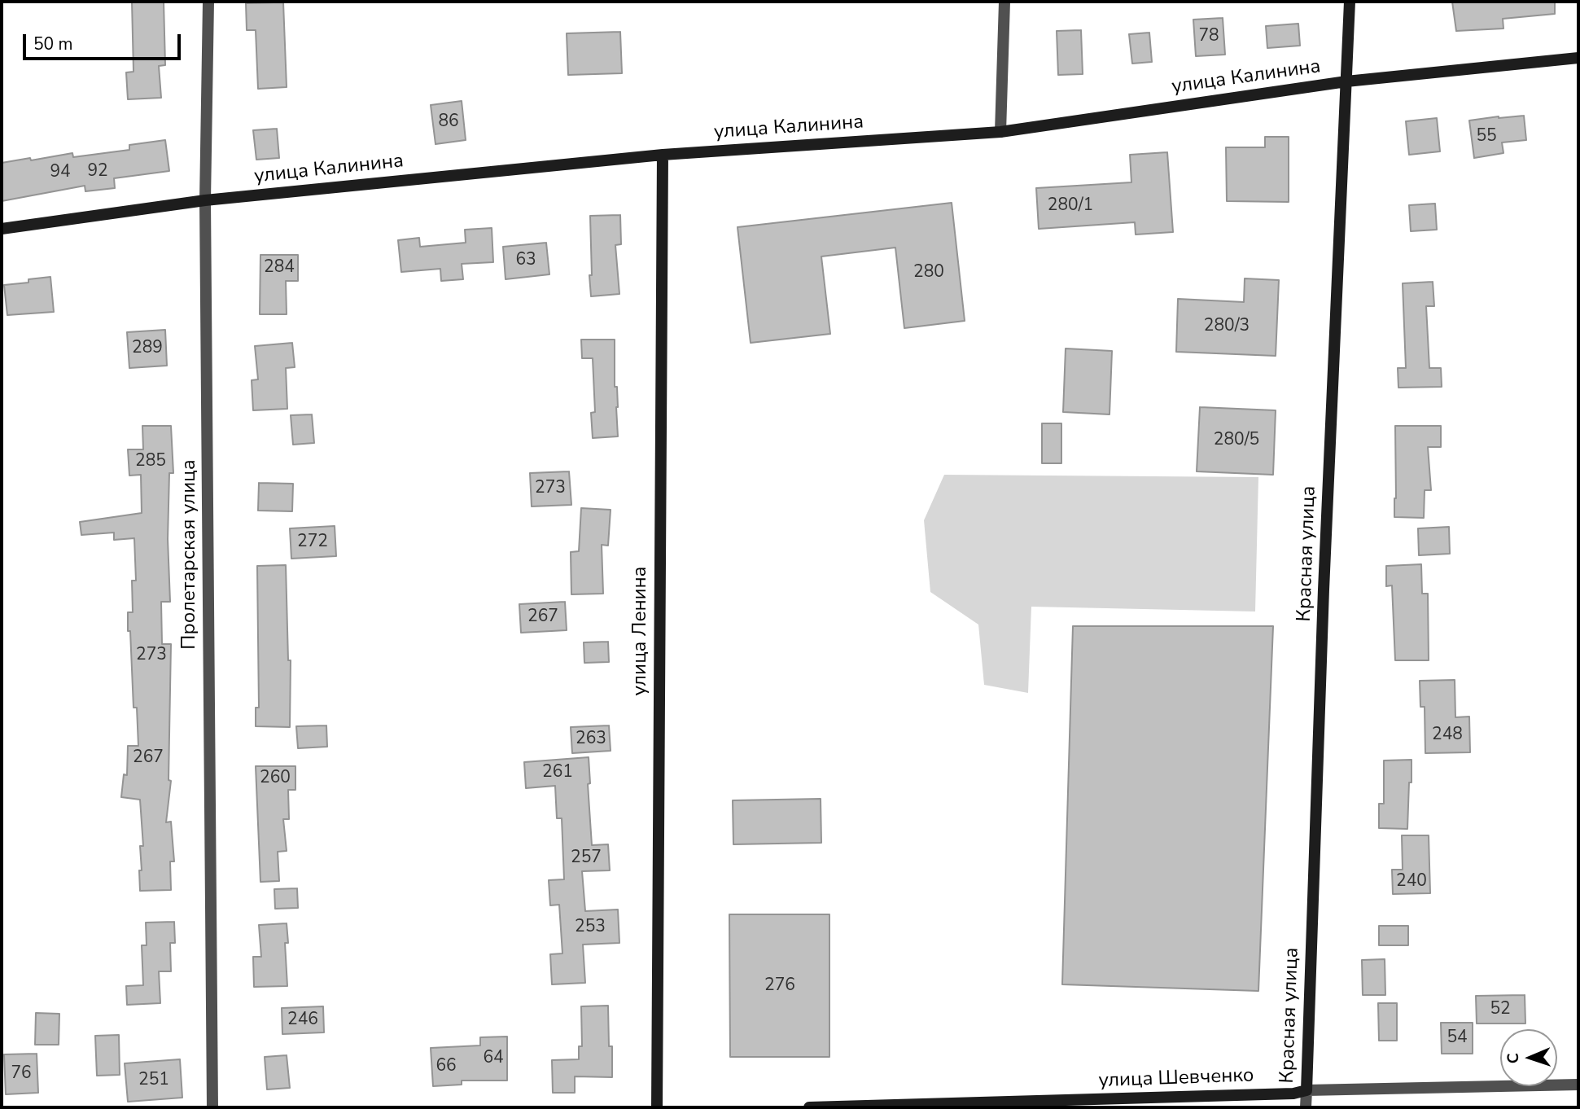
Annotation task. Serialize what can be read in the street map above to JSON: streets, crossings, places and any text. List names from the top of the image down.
{
  "streets": {
    "street": [
      "улица Калинина",
      "Красная улица",
      "Пролетарская улица",
      "улица Ленина",
      "улица Шевченко"
    ]
  },
  "crossings": [
    ["улица Калинина", "Красная улица"],
    ["улица Калинина", "Пролетарская улица"],
    ["улица Калинина", "улица Ленина"],
    ["Красная улица", "улица Шевченко"]
  ],
  "house_numbers": [
    "78",
    "86",
    "55",
    "92",
    "94",
    "280/1",
    "63",
    "284",
    "280",
    "280/3",
    "289",
    "280/5",
    "285",
    "273",
    "272",
    "267",
    "273",
    "248",
    "263",
    "267",
    "261",
    "260",
    "257",
    "240",
    "253",
    "276",
    "52",
    "246",
    "54",
    "64",
    "66",
    "76",
    "251"
  ],
  "scale_bar": "50 m",
  "north": "left"
}
